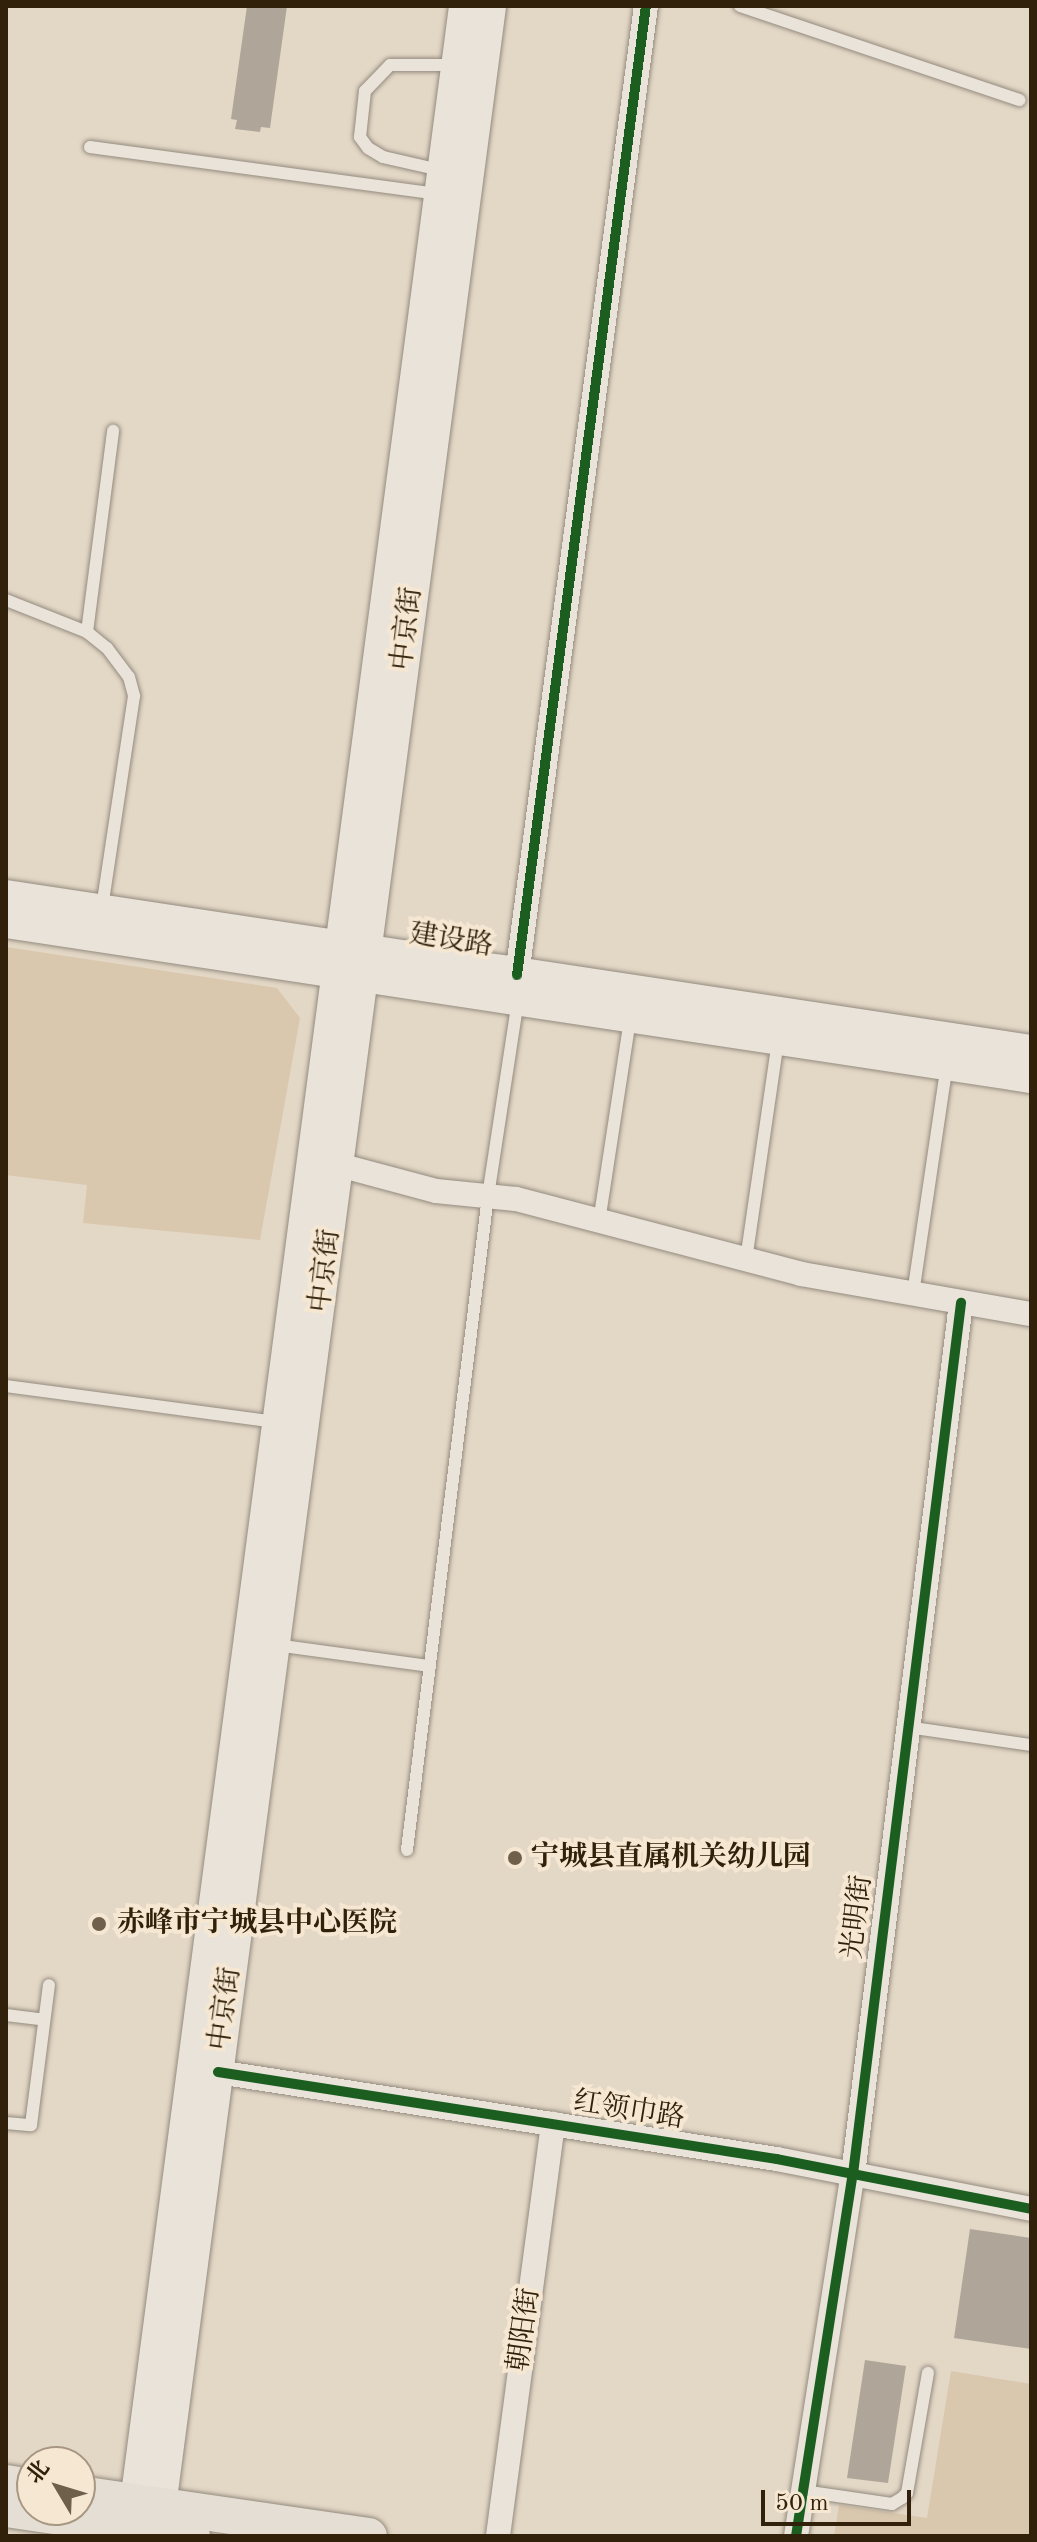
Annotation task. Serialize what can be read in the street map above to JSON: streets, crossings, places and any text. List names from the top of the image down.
{
  "streets": {
    "main road": ["中京街", "建设路"],
    "street": ["光明街", "红领巾路", "朝阳街"]
  },
  "crossings": [
    ["中京街", "建设路"],
    ["中京街", "红领巾路"],
    ["光明街", "红领巾路"],
    ["红领巾路", "朝阳街"]
  ],
  "places": ["宁城县直属机关幼儿园", "赤峰市宁城县中心医院"],
  "scale_bar": "50 m",
  "north": "top left"
}
